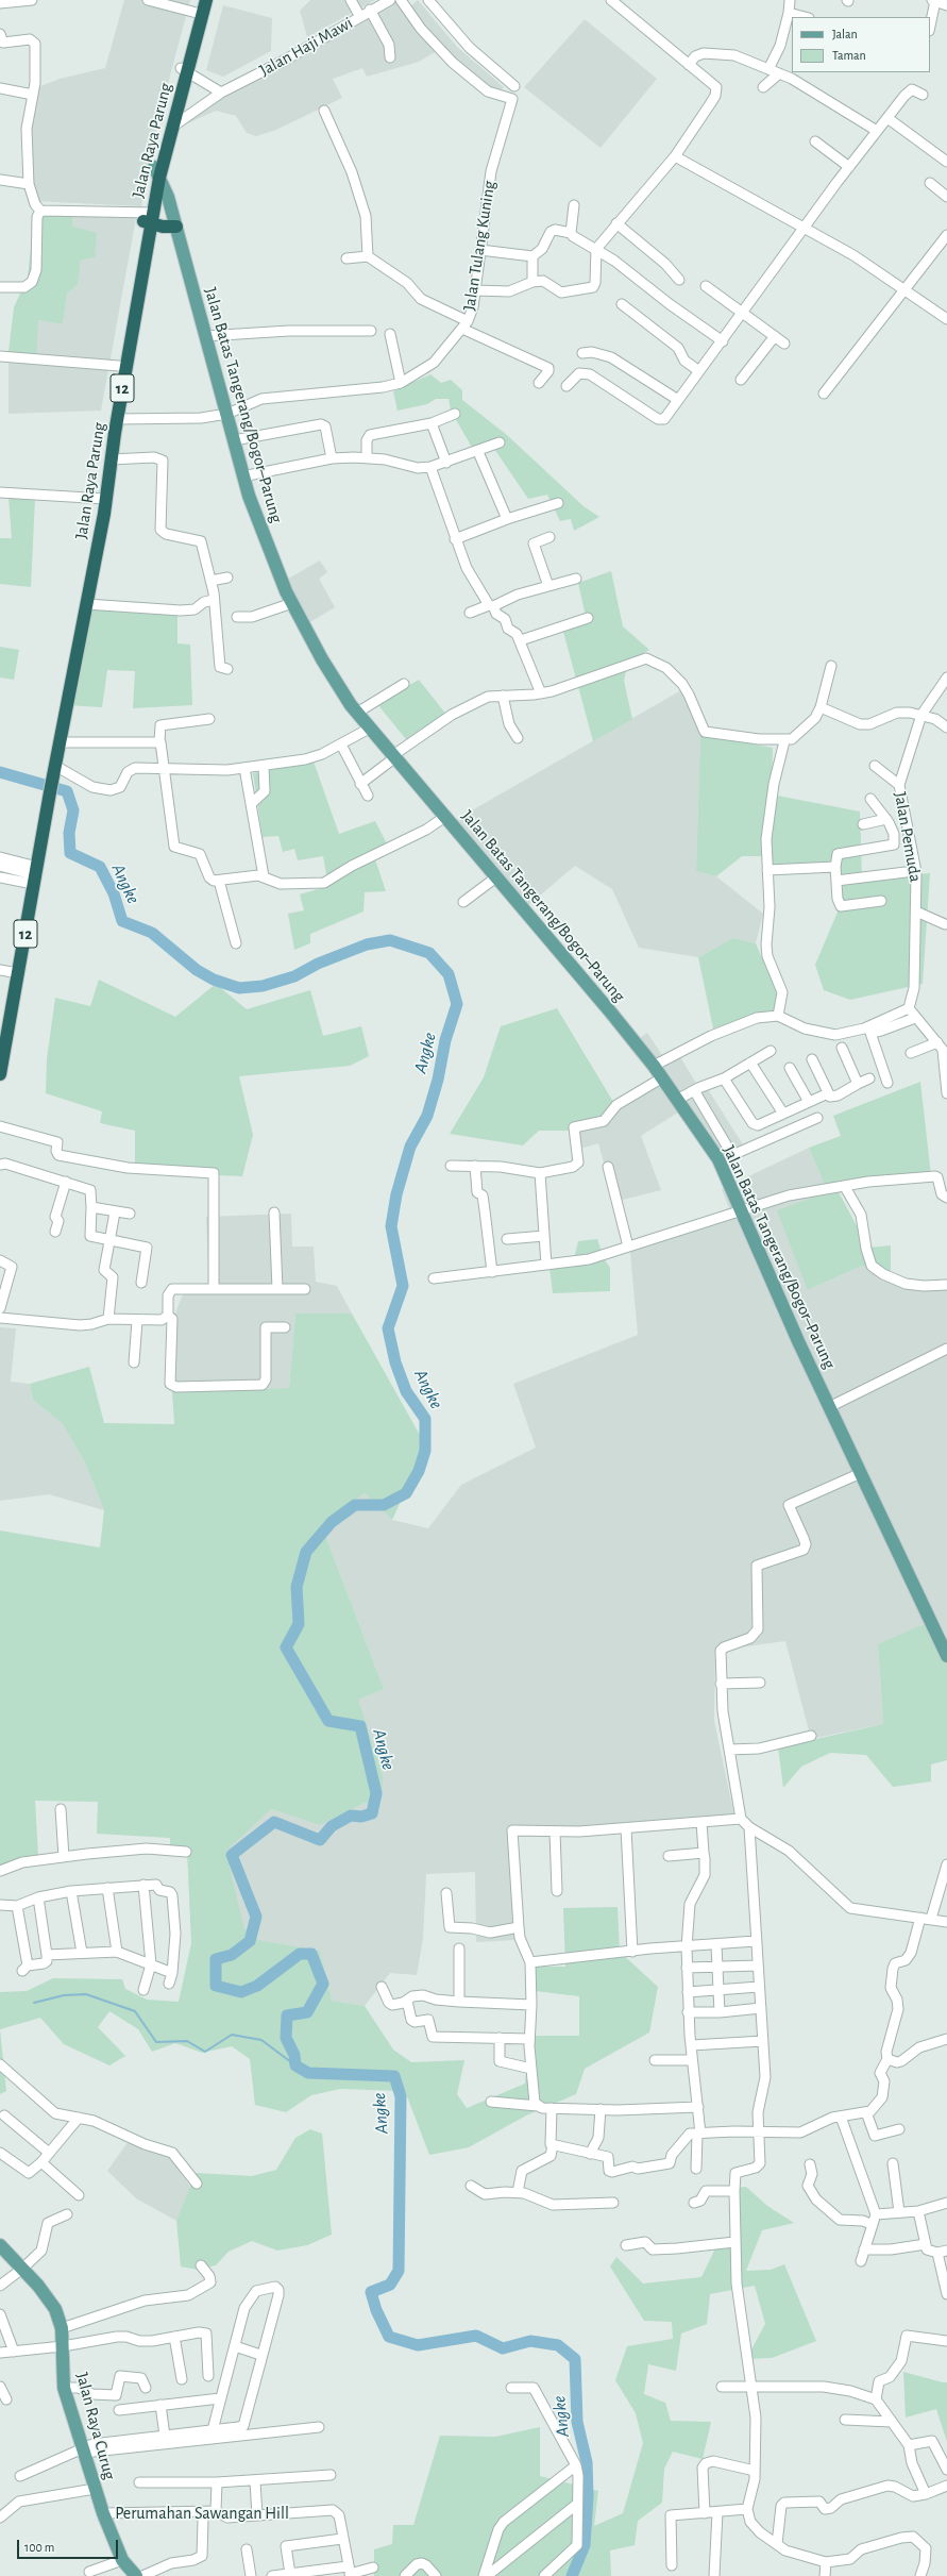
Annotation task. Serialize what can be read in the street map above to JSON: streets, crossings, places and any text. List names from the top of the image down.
{
  "streets": {
    "highway": ["Jalan Raya Parung", "12"],
    "main road": ["Jalan Batas Tangerang/Bogor–Parung", "Jalan Raya Curug"],
    "street": [
      "Jalan Haji Mawi",
      "Jalan Tulang Kuning",
      "Jalan Pemuda",
      "Perumahan Sawangan Hill"
    ]
  },
  "crossings": [
    ["Jalan Haji Mawi", "Jalan Raya Parung"],
    ["Jalan Raya Parung", "Jalan Tulang Kuning"],
    ["Jalan Raya Parung", "12"],
    ["Jalan Raya Parung", "Jalan Batas Tangerang/Bogor–Parung"],
    ["Jalan Tulang Kuning", "Jalan Batas Tangerang/Bogor–Parung"],
    ["Jalan Raya Curug", "Perumahan Sawangan Hill"]
  ],
  "water": ["Angke"],
  "legend": ["Jalan", "Taman"],
  "scale_bar": "100 m"
}
